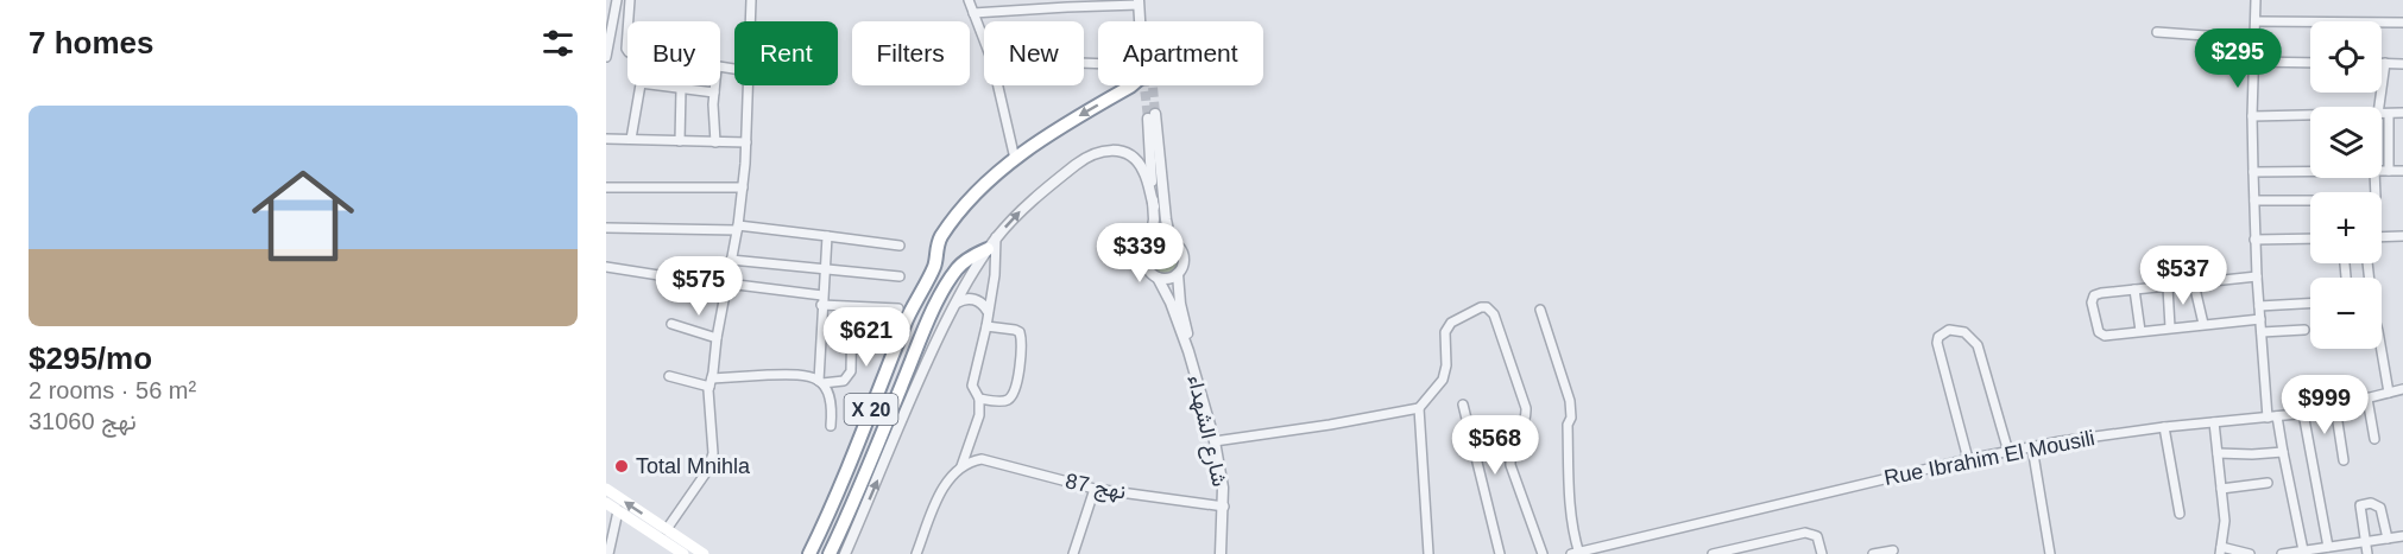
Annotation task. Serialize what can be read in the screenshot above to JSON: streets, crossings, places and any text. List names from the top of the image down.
{
  "streets": {
    "highway": ["X 20"],
    "street": ["شارع الشهداء", "Rue Ibrahim El Mousili", "نهج 87"]
  },
  "crossings": [
    ["شارع الشهداء", "نهج 87"]
  ],
  "places": ["Total Mnihla"],
  "page": {
    "heading": "7 homes",
    "map_buttons": ["+", "−"],
    "chip": [
      "Buy",
      "Rent",
      "Filters",
      "New",
      "Apartment"
    ],
    "price": [
      "$295",
      "$339",
      "$537",
      "$575",
      "$621",
      "$999",
      "$568"
    ],
    "list": [
      {
        "name": "$295/mo",
        "note": "2 rooms · 56 m² · نهج 31060"
      }
    ]
  }
}
